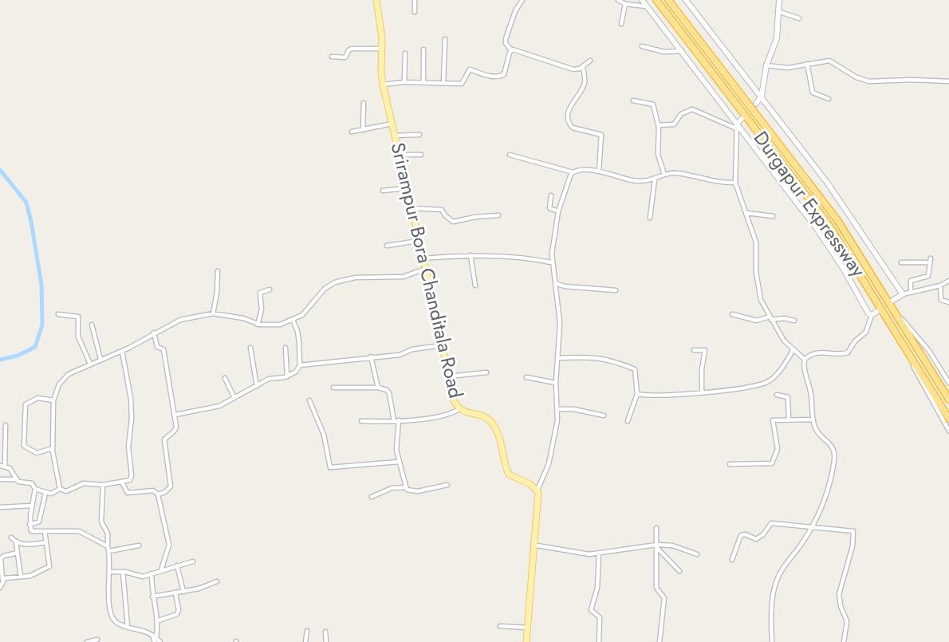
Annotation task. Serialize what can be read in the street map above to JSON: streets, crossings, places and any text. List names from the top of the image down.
{
  "streets": {
    "highway": ["Durgapur Expressway"],
    "main road": ["Srirampur Bora Chanditala Road"]
  }
}
